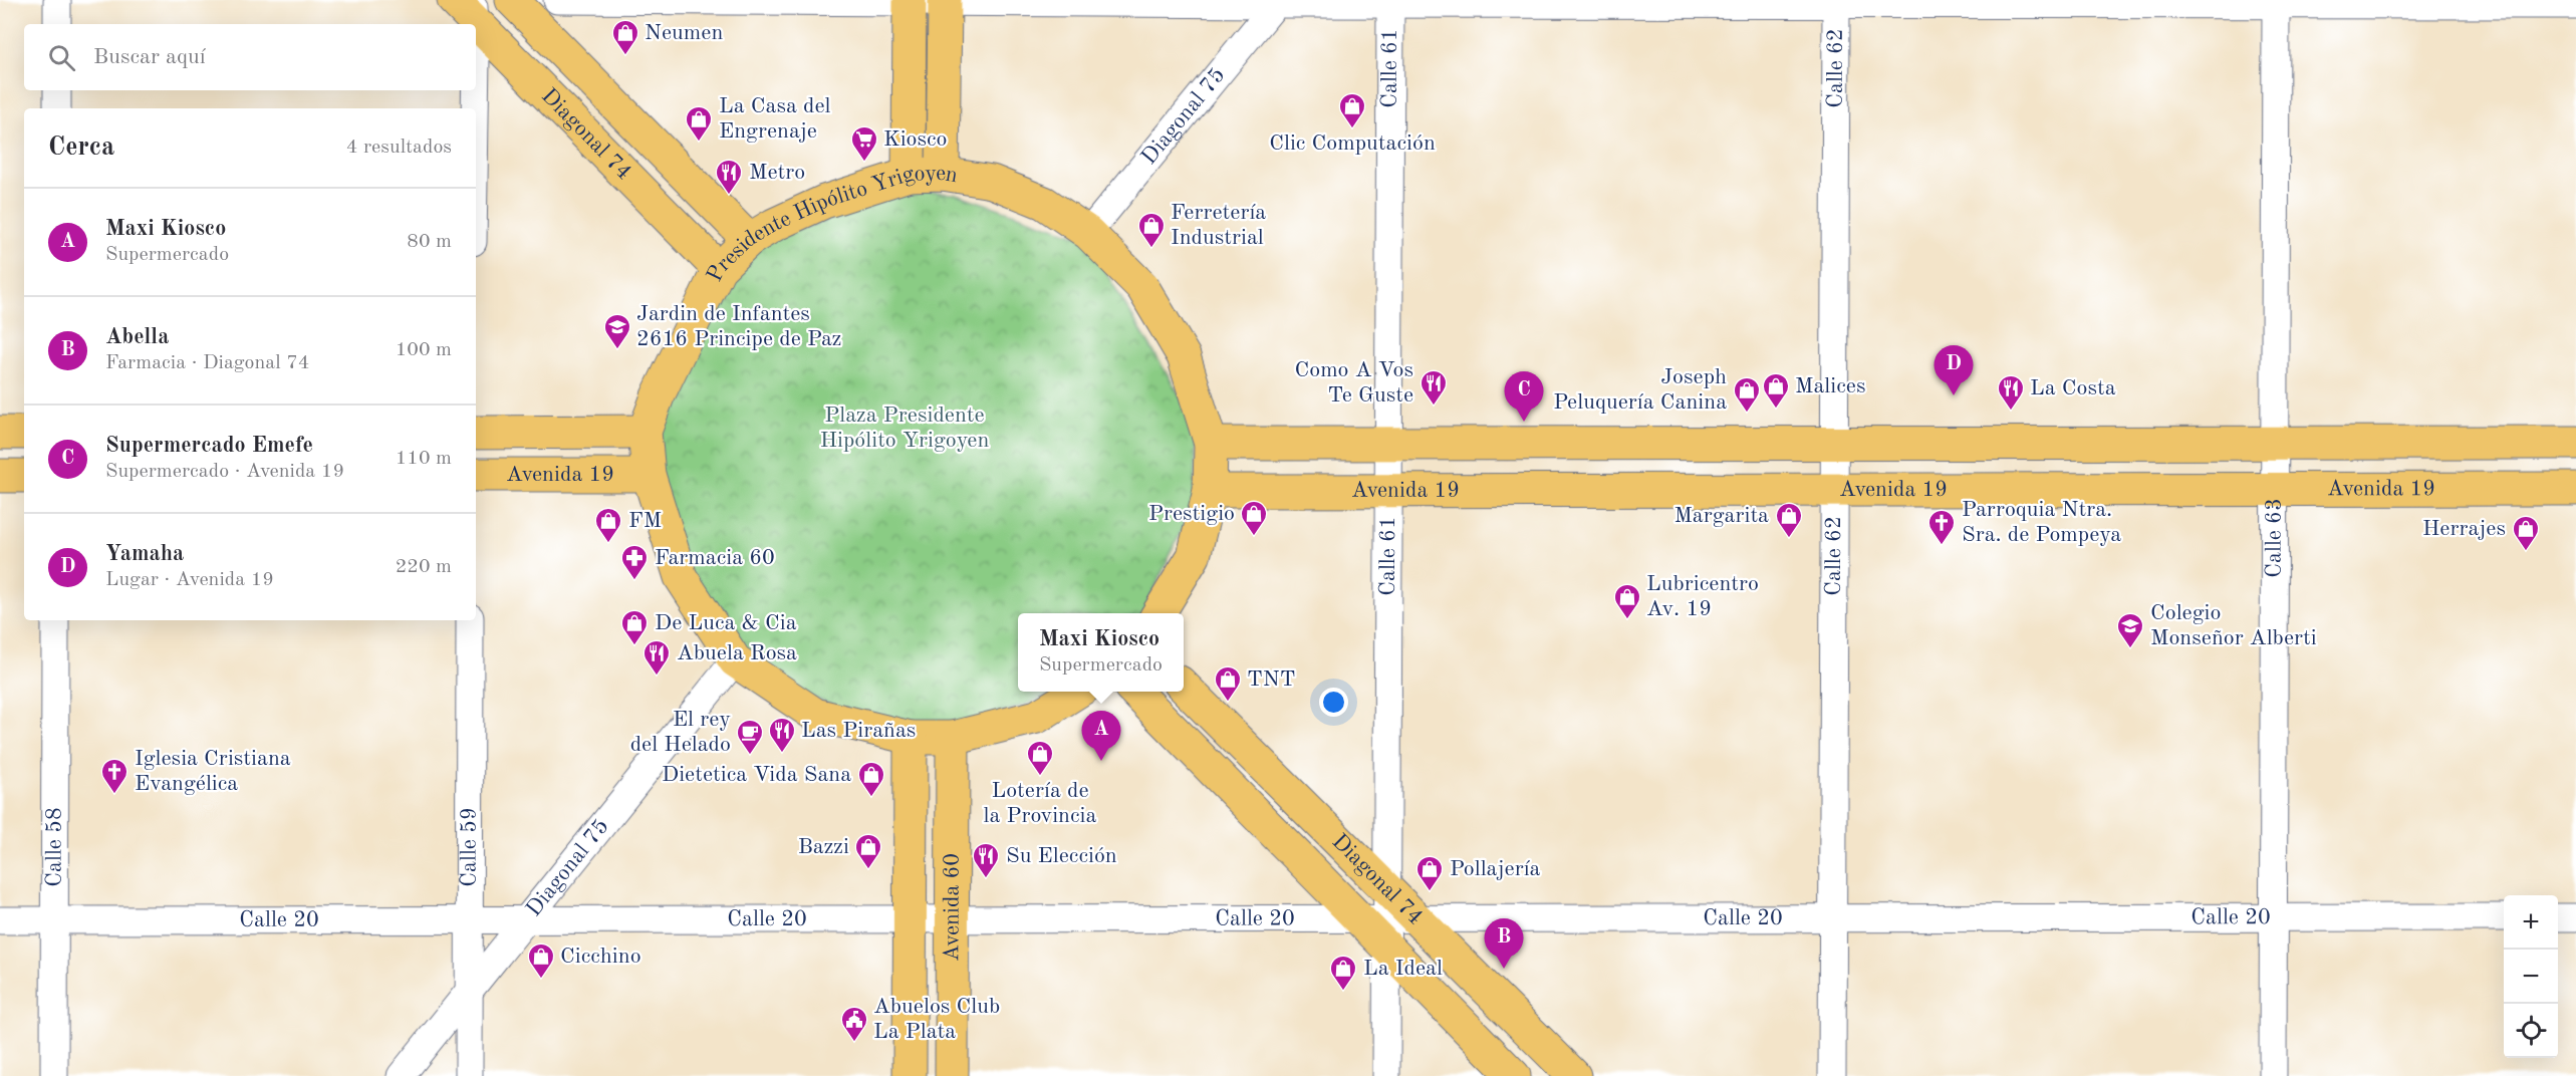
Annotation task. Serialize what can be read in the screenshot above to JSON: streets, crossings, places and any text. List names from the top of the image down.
{
  "streets": {
    "main road": [
      "Diagonal 74",
      "Presidente Hipólito Yrigoyen",
      "Avenida 19",
      "Avenida 60"
    ],
    "street": [
      "Calle 61",
      "Calle 62",
      "Diagonal 75",
      "Calle 63",
      "Calle 58",
      "Calle 59",
      "Calle 20"
    ]
  },
  "crossings": [
    ["Calle 61", "Diagonal 74"],
    ["Calle 61", "Avenida 19"],
    ["Calle 61", "Calle 20"],
    ["Calle 62", "Avenida 19"],
    ["Calle 62", "Calle 20"],
    ["Diagonal 75", "Presidente Hipólito Yrigoyen"],
    ["Diagonal 75", "Calle 59"],
    ["Diagonal 75", "Calle 20"],
    ["Diagonal 74", "Presidente Hipólito Yrigoyen"],
    ["Diagonal 74", "Calle 20"],
    ["Presidente Hipólito Yrigoyen", "Avenida 19"],
    ["Presidente Hipólito Yrigoyen", "Avenida 60"],
    ["Avenida 19", "Calle 63"],
    ["Calle 63", "Calle 20"],
    ["Calle 58", "Calle 20"],
    ["Calle 59", "Calle 20"],
    ["Avenida 60", "Calle 20"]
  ],
  "parks": ["Plaza Presidente Hipólito Yrigoyen"],
  "places": {
    "shop": [
      "Neumen",
      "Clic Computación",
      "La Casa del Engrenaje",
      "Ferretería Industrial",
      "Malices",
      "Joseph Peluquería Canina",
      "Prestigio",
      "Margarita",
      "FM",
      "Herrajes",
      "Lubricentro Av. 19",
      "De Luca & Cia",
      "TNT",
      "Lotería de la Provincia",
      "Dietetica Vida Sana",
      "Bazzi",
      "Pollajería",
      "Cicchino",
      "La Ideal"
    ],
    "supermarket": ["Kiosco"],
    "restaurant": [
      "Metro",
      "Como A Vos Te Guste",
      "La Costa",
      "Abuela Rosa",
      "Las Pirañas",
      "Su Elección"
    ],
    "school or university": ["Jardin de Infantes 2616 Principe de Paz", "Colegio Monseñor Alberti"],
    "church": ["Parroquia Ntra. Sra. de Pompeya", "Iglesia Cristiana Evangélica"],
    "pharmacy": ["Farmacia 60"],
    "cafe": ["El rey del Helado"],
    "public building": ["Abuelos Club La Plata"]
  },
  "page": {
    "search": "Buscar aquí",
    "heading": ["Cerca", "4 resultados"],
    "list": [
      {
        "mark": "A",
        "name": "Maxi Kiosco",
        "note": "Supermercado",
        "value": "80 m"
      },
      {
        "mark": "B",
        "name": "Abella",
        "note": "Farmacia · Diagonal 74",
        "value": "100 m"
      },
      {
        "mark": "C",
        "name": "Supermercado Emefe",
        "note": "Supermercado · Avenida 19",
        "value": "110 m"
      },
      {
        "mark": "D",
        "name": "Yamaha",
        "note": "Lugar · Avenida 19",
        "value": "220 m"
      }
    ],
    "pins": [
      "D",
      "C",
      "A",
      "B"
    ],
    "popup": ["Maxi Kiosco", "Supermercado"],
    "map_buttons": ["+", "−"]
  }
}
